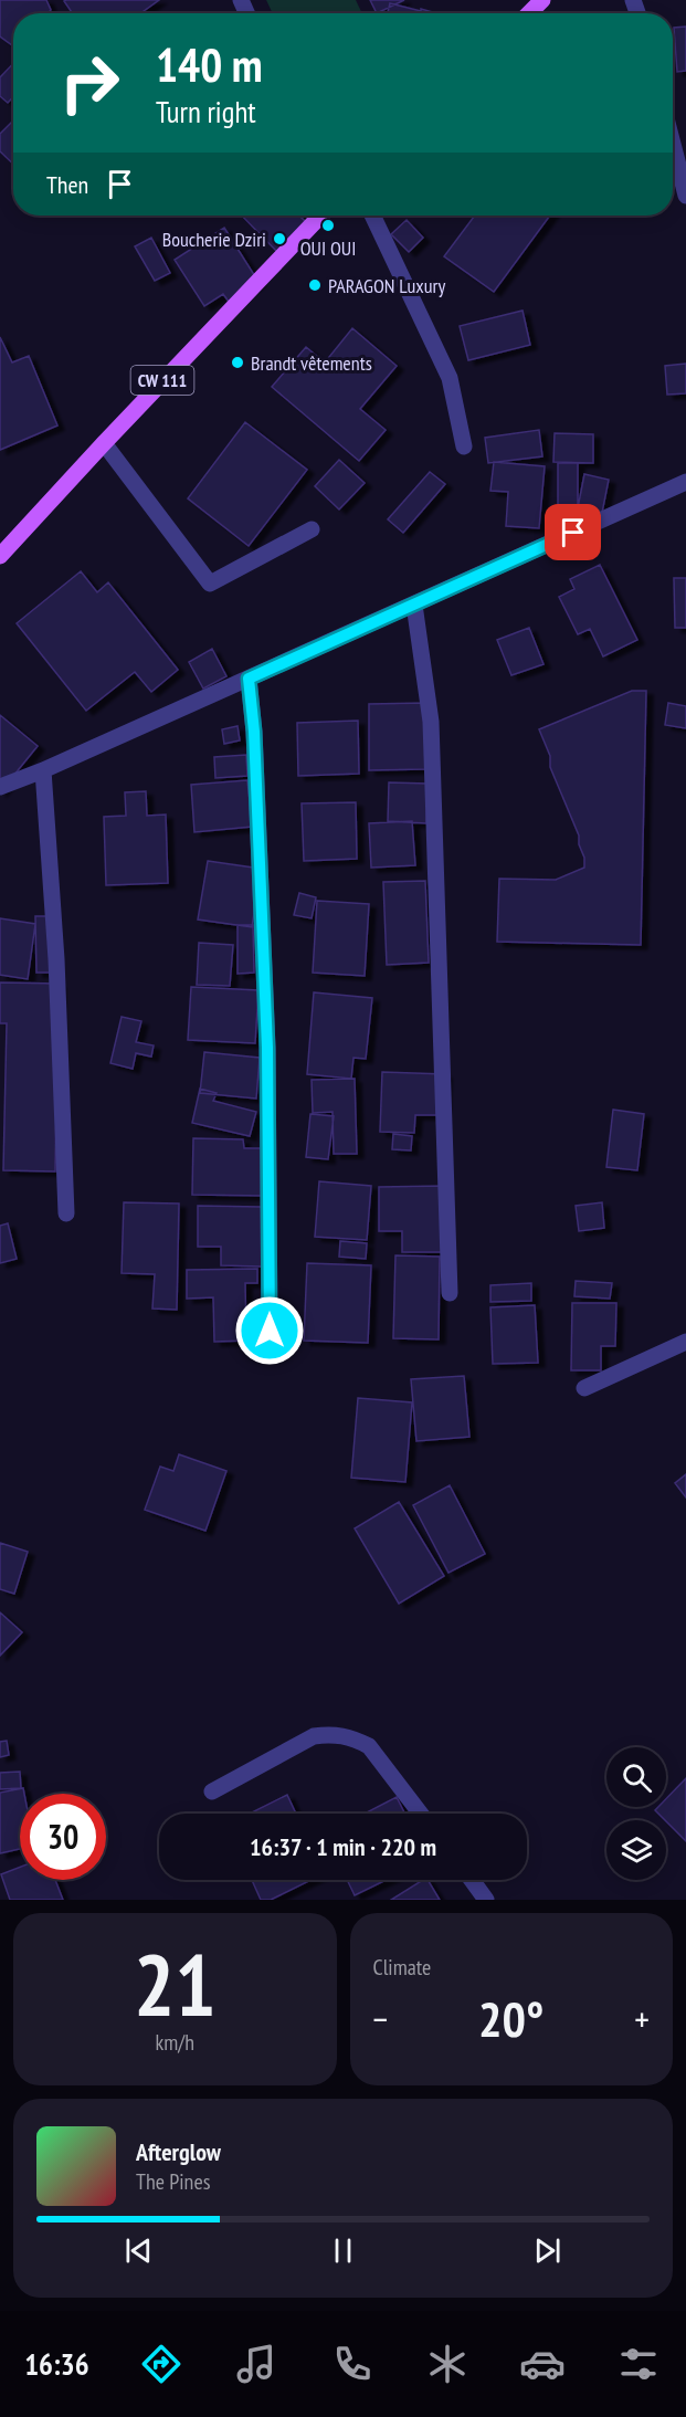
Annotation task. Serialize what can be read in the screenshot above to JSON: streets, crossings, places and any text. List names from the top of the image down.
{
  "streets": {
    "main road": ["CW 111"]
  },
  "places": [
    "OUI OUI",
    "Boucherie Dziri",
    "PARAGON Luxury",
    "Brandt vêtements"
  ],
  "page": {
    "turn": ["140 m", "Turn right"],
    "then": "Then",
    "limit": "30",
    "trip": "16:37 · 1 min · 220 m",
    "tile": [
      ["21", "km/h"],
      "Climate"
    ],
    "heat": ["−", "20°", "+"],
    "song": ["Afterglow", "The Pines"],
    "tabs": "16:36"
  }
}
